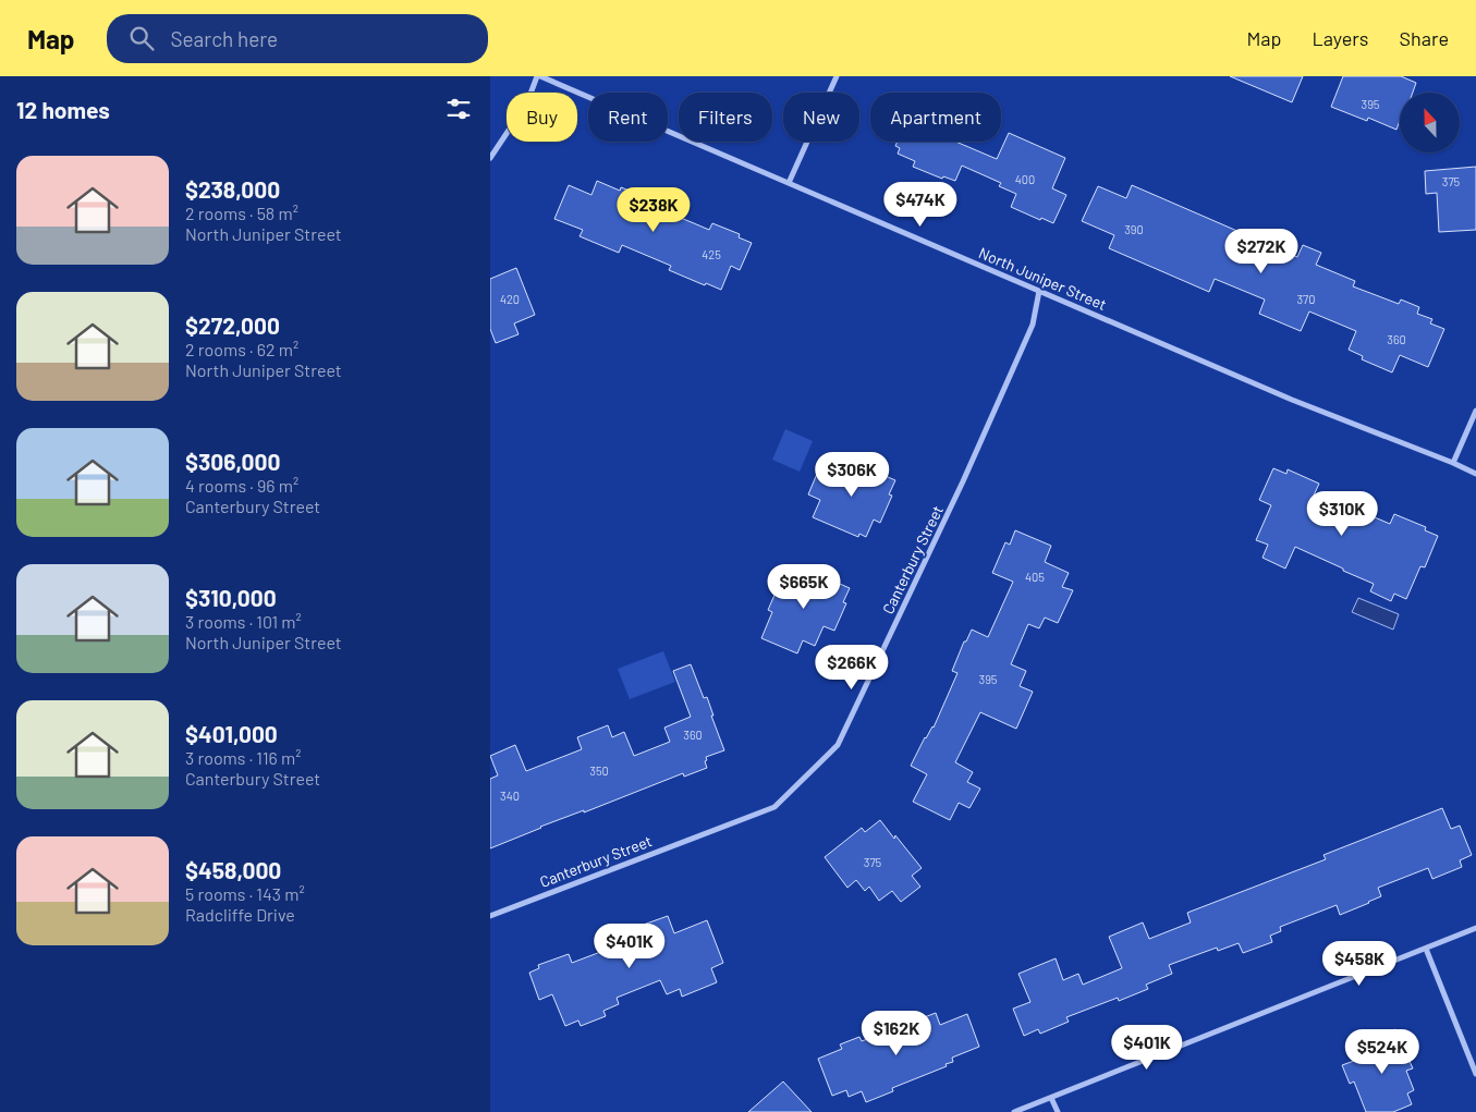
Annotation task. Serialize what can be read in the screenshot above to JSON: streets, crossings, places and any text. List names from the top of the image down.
{
  "streets": {
    "street": ["North Juniper Street", "Canterbury Street"]
  },
  "crossings": [
    ["North Juniper Street", "Canterbury Street"]
  ],
  "house_numbers": [
    "395",
    "400",
    "375",
    "390",
    "425",
    "420",
    "370",
    "360",
    "405",
    "395",
    "360",
    "350",
    "340",
    "375"
  ],
  "north": "top",
  "page": {
    "header": "Map",
    "search": "Search here",
    "nav": ["Map", "Layers", "Share"],
    "heading": "12 homes",
    "chip": [
      "Buy",
      "Rent",
      "Filters",
      "New",
      "Apartment"
    ],
    "list": [
      {
        "name": "$238,000",
        "note": "2 rooms · 58 m² · North Juniper Street"
      },
      {
        "name": "$272,000",
        "note": "2 rooms · 62 m² · North Juniper Street"
      },
      {
        "name": "$306,000",
        "note": "4 rooms · 96 m² · Canterbury Street"
      },
      {
        "name": "$310,000",
        "note": "3 rooms · 101 m² · North Juniper Street"
      },
      {
        "name": "$401,000",
        "note": "3 rooms · 116 m² · Canterbury Street"
      },
      {
        "name": "$458,000",
        "note": "5 rooms · 143 m² · Radcliffe Drive"
      }
    ],
    "price": [
      "$474K",
      "$238K",
      "$272K",
      "$306K",
      "$310K",
      "$665K",
      "$266K",
      "$401K",
      "$458K",
      "$162K",
      "$401K",
      "$524K"
    ]
  }
}
